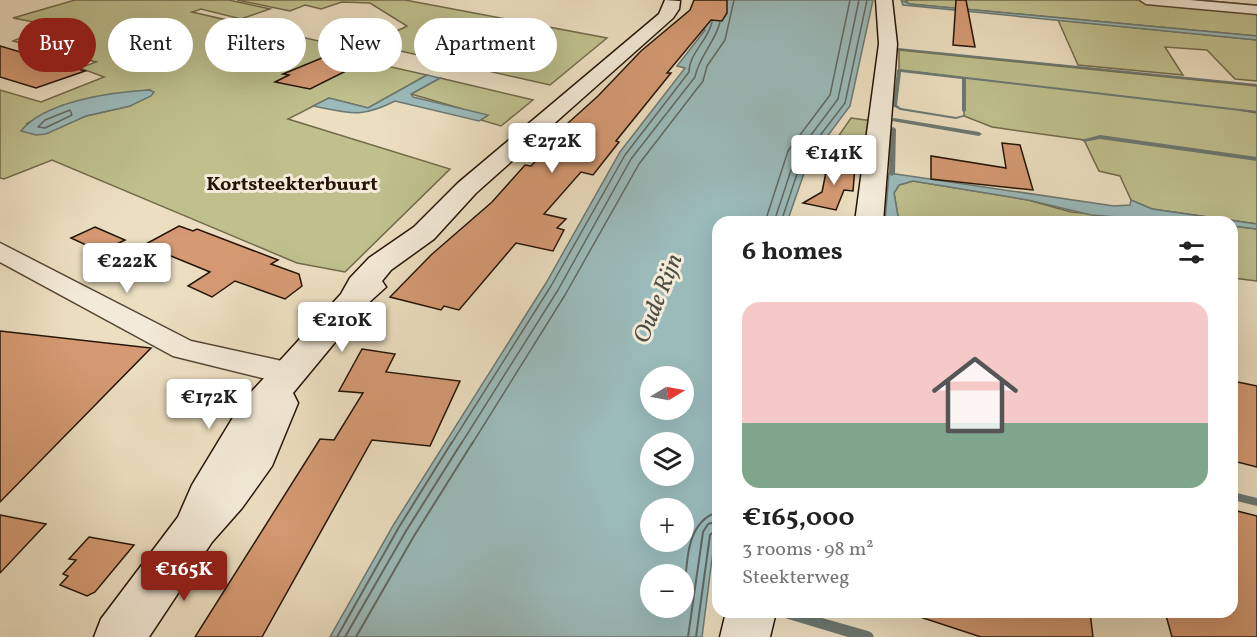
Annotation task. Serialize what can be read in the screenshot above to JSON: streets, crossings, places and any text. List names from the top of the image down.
{
  "districts": ["Kortsteekterbuurt"],
  "water": ["Oude Rijn"],
  "north": "right",
  "page": {
    "chip": [
      "Buy",
      "Rent",
      "Filters",
      "New",
      "Apartment"
    ],
    "price": [
      "€272K",
      "€141K",
      "€222K",
      "€210K",
      "€172K",
      "€165K"
    ],
    "heading": "6 homes",
    "list": [
      {
        "name": "€165,000",
        "note": "3 rooms · 98 m² · Steekterweg"
      }
    ],
    "map_buttons": ["+", "−"]
  }
}
